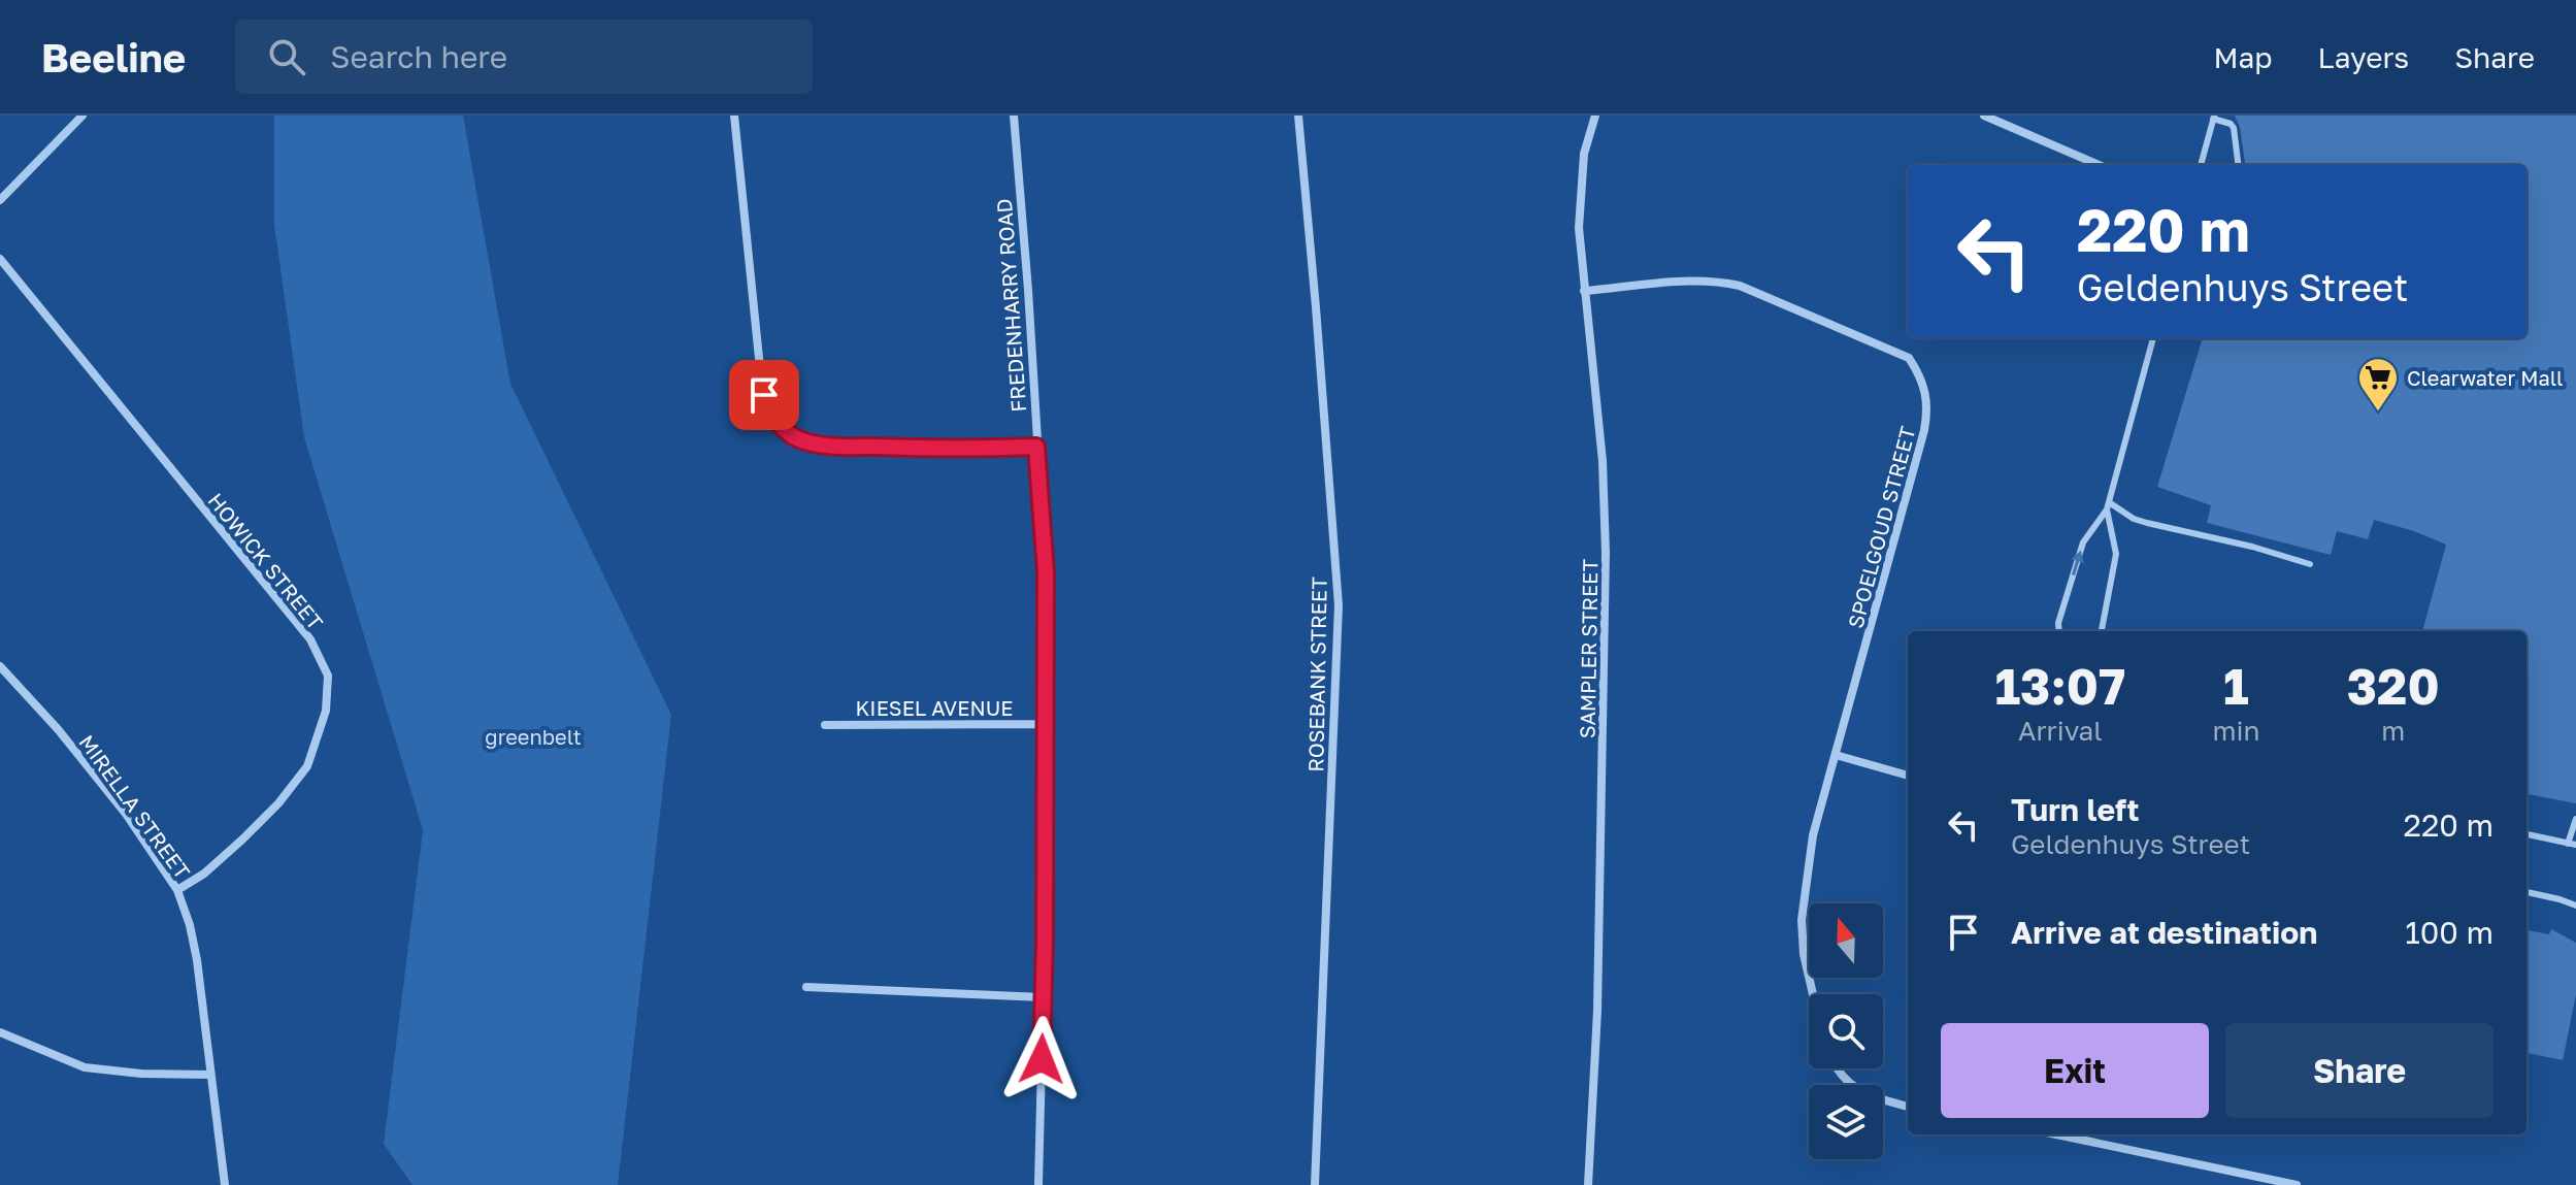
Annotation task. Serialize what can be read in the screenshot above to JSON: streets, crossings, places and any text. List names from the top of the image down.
{
  "streets": {
    "street": [
      "FREDENHARRY ROAD",
      "SPOELGOUD STREET",
      "HOWICK STREET",
      "SAMPLER STREET",
      "ROSEBANK STREET",
      "KIESEL AVENUE",
      "MIRELLA STREET"
    ]
  },
  "crossings": [
    ["FREDENHARRY ROAD", "KIESEL AVENUE"],
    ["SPOELGOUD STREET", "SAMPLER STREET"],
    ["HOWICK STREET", "MIRELLA STREET"]
  ],
  "parks": ["greenbelt"],
  "places": {
    "supermarket": ["Clearwater Mall"]
  },
  "north": "top",
  "page": {
    "header": "Beeline",
    "search": "Search here",
    "nav": ["Map", "Layers", "Share"],
    "turn": ["220 m", "Geldenhuys Street"],
    "eta": [
      "13:07",
      "Arrival",
      "1",
      "min",
      "320",
      "m"
    ],
    "list": [
      {
        "name": "Turn left",
        "note": "Geldenhuys Street",
        "value": "220 m"
      },
      {
        "name": "Arrive at destination",
        "value": "100 m"
      }
    ],
    "buttons": ["Exit", "Share"]
  }
}
